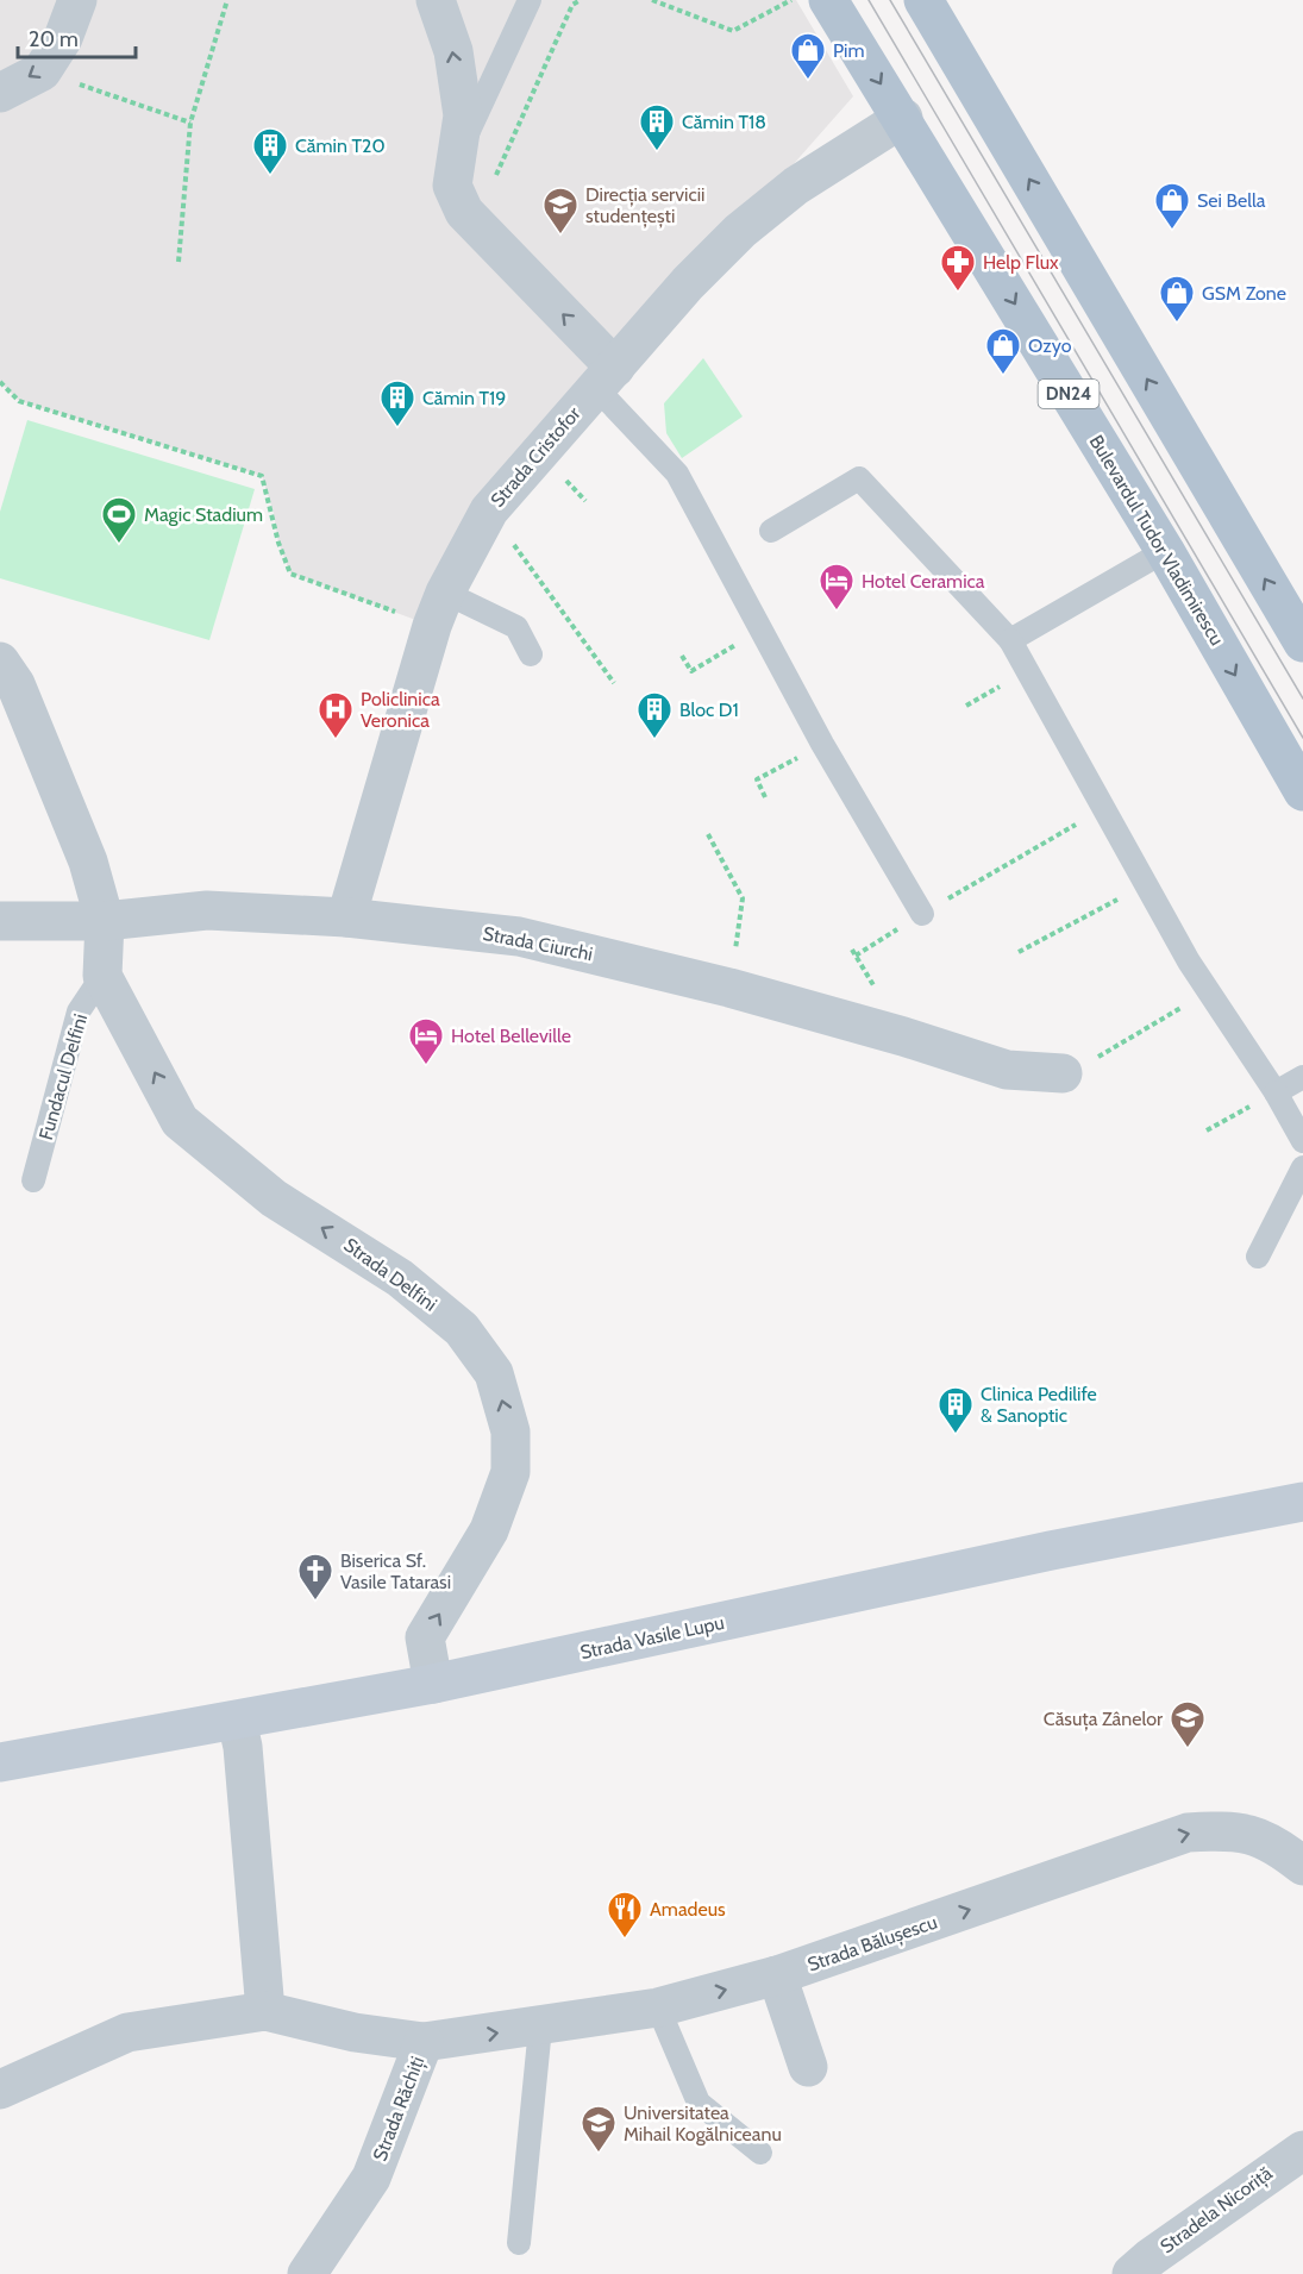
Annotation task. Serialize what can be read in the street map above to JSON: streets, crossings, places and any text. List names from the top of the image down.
{
  "streets": {
    "main road": ["DN24", "Bulevardul Tudor Vladimirescu", "Strada Vasile Lupu"],
    "street": [
      "Strada Cristofor",
      "Strada Ciurchi",
      "Strada Delfini",
      "Strada Bălușescu",
      "Strada Răchiți",
      "Stradela Nicoriță"
    ],
    "lane": ["Fundacul Delfini"]
  },
  "crossings": [
    ["Strada Cristofor", "Bulevardul Tudor Vladimirescu"],
    ["Strada Cristofor", "Strada Ciurchi"],
    ["Fundacul Delfini", "Strada Delfini"],
    ["Strada Delfini", "Strada Vasile Lupu"],
    ["Strada Bălușescu", "Strada Răchiți"]
  ],
  "one_way": ["Strada Delfini", "Strada Bălușescu"],
  "places": {
    "shop": [
      "Pim",
      "Sei Bella",
      "GSM Zone",
      "Ozyo"
    ],
    "building": [
      "Cămin T18",
      "Cămin T20",
      "Cămin T19",
      "Bloc D1",
      "Clinica Pedilife & Sanoptic"
    ],
    "school or university": ["Direcția servicii studențești", "Căsuța Zânelor", "Universitatea Mihail Kogălniceanu"],
    "pharmacy": ["Help Flux"],
    "sports": ["Magic Stadium"],
    "hotel": ["Hotel Ceramica", "Hotel Belleville"],
    "hospital": ["Policlinica Veronica"],
    "church": ["Biserica Sf. Vasile Tatarasi"],
    "restaurant": ["Amadeus"]
  },
  "scale_bar": "20 m"
}
